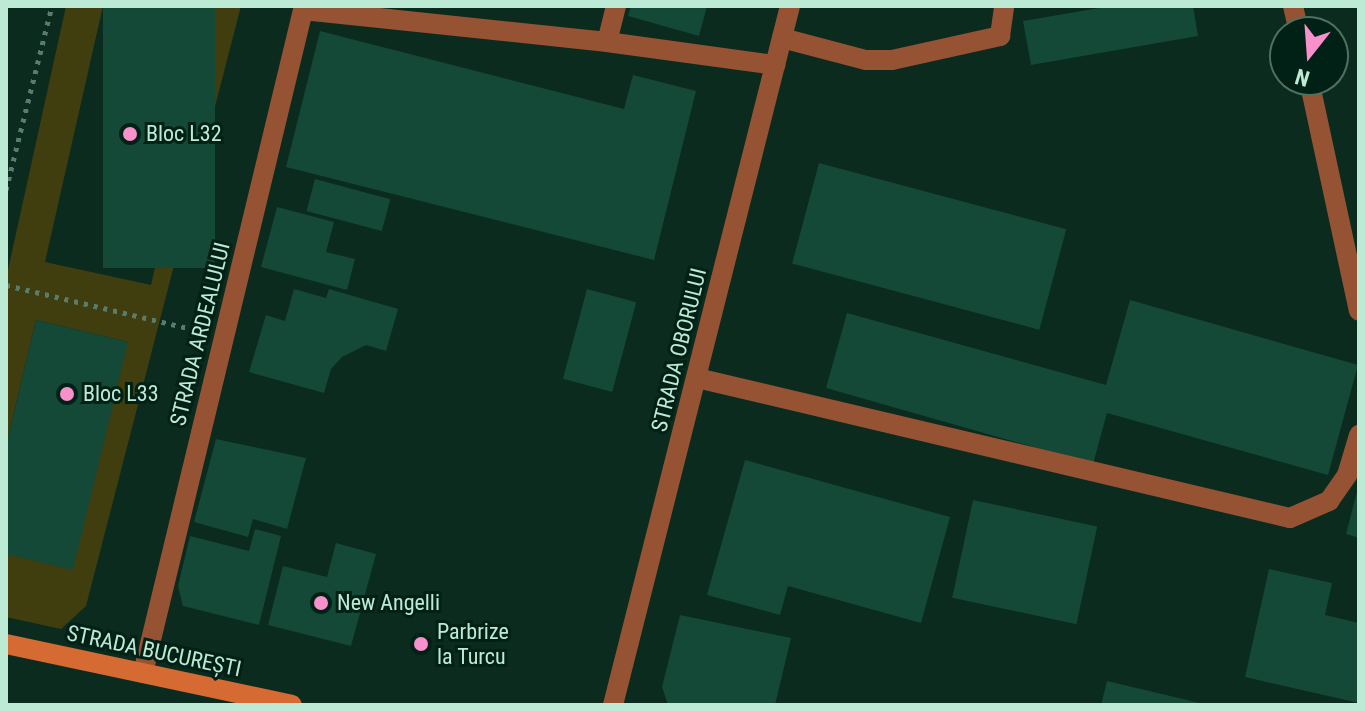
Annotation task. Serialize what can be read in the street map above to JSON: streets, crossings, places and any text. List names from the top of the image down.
{
  "streets": {
    "street": ["STRADA ARDEALULUI", "STRADA OBORULUI", "STRADA BUCUREȘTI"]
  },
  "crossings": [
    ["STRADA ARDEALULUI", "STRADA BUCUREȘTI"]
  ],
  "places": [
    "Bloc L32",
    "Bloc L33",
    "New Angelli",
    "Parbrize la Turcu"
  ],
  "north": "bottom"
}
